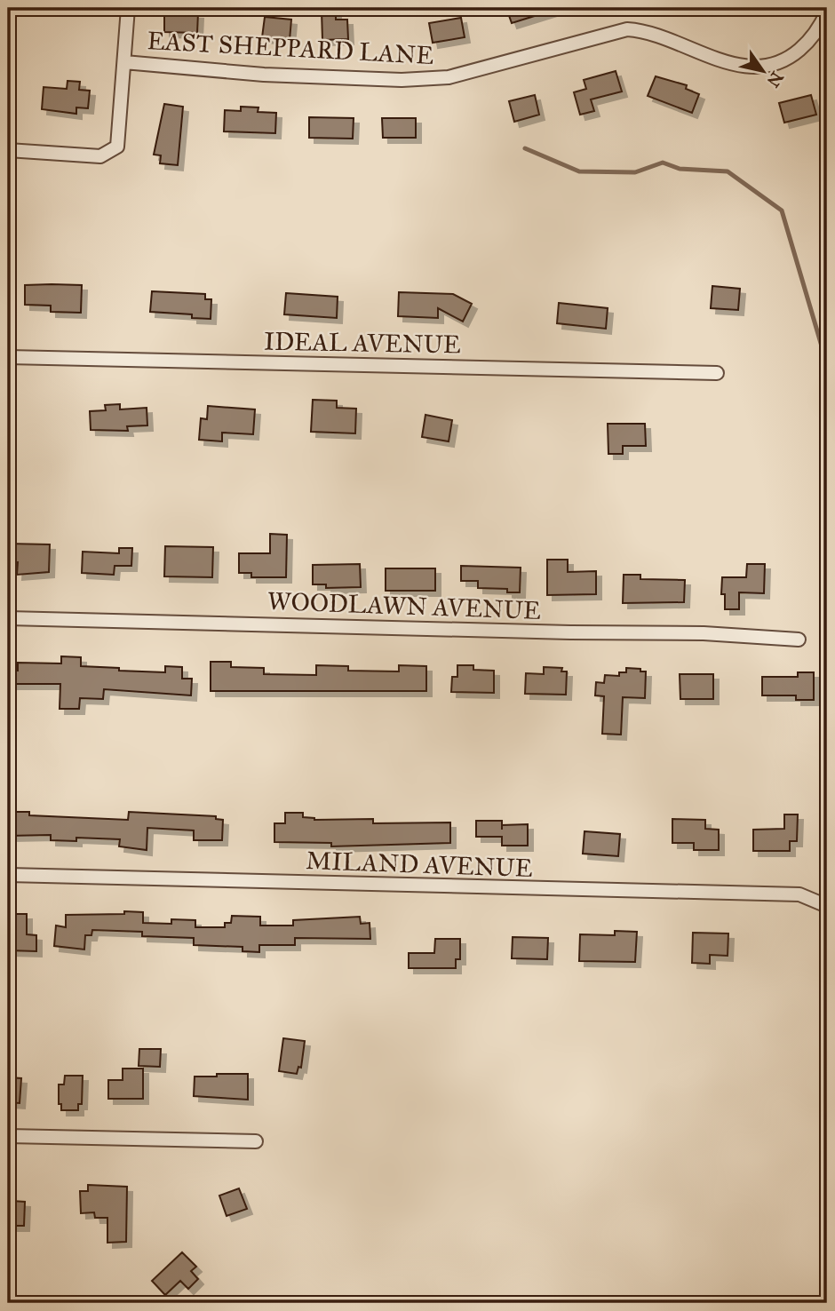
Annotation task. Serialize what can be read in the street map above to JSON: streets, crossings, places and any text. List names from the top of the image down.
{
  "streets": {
    "street": [
      "EAST SHEPPARD LANE",
      "IDEAL AVENUE",
      "WOODLAWN AVENUE",
      "MILAND AVENUE"
    ]
  },
  "north": "bottom right"
}
